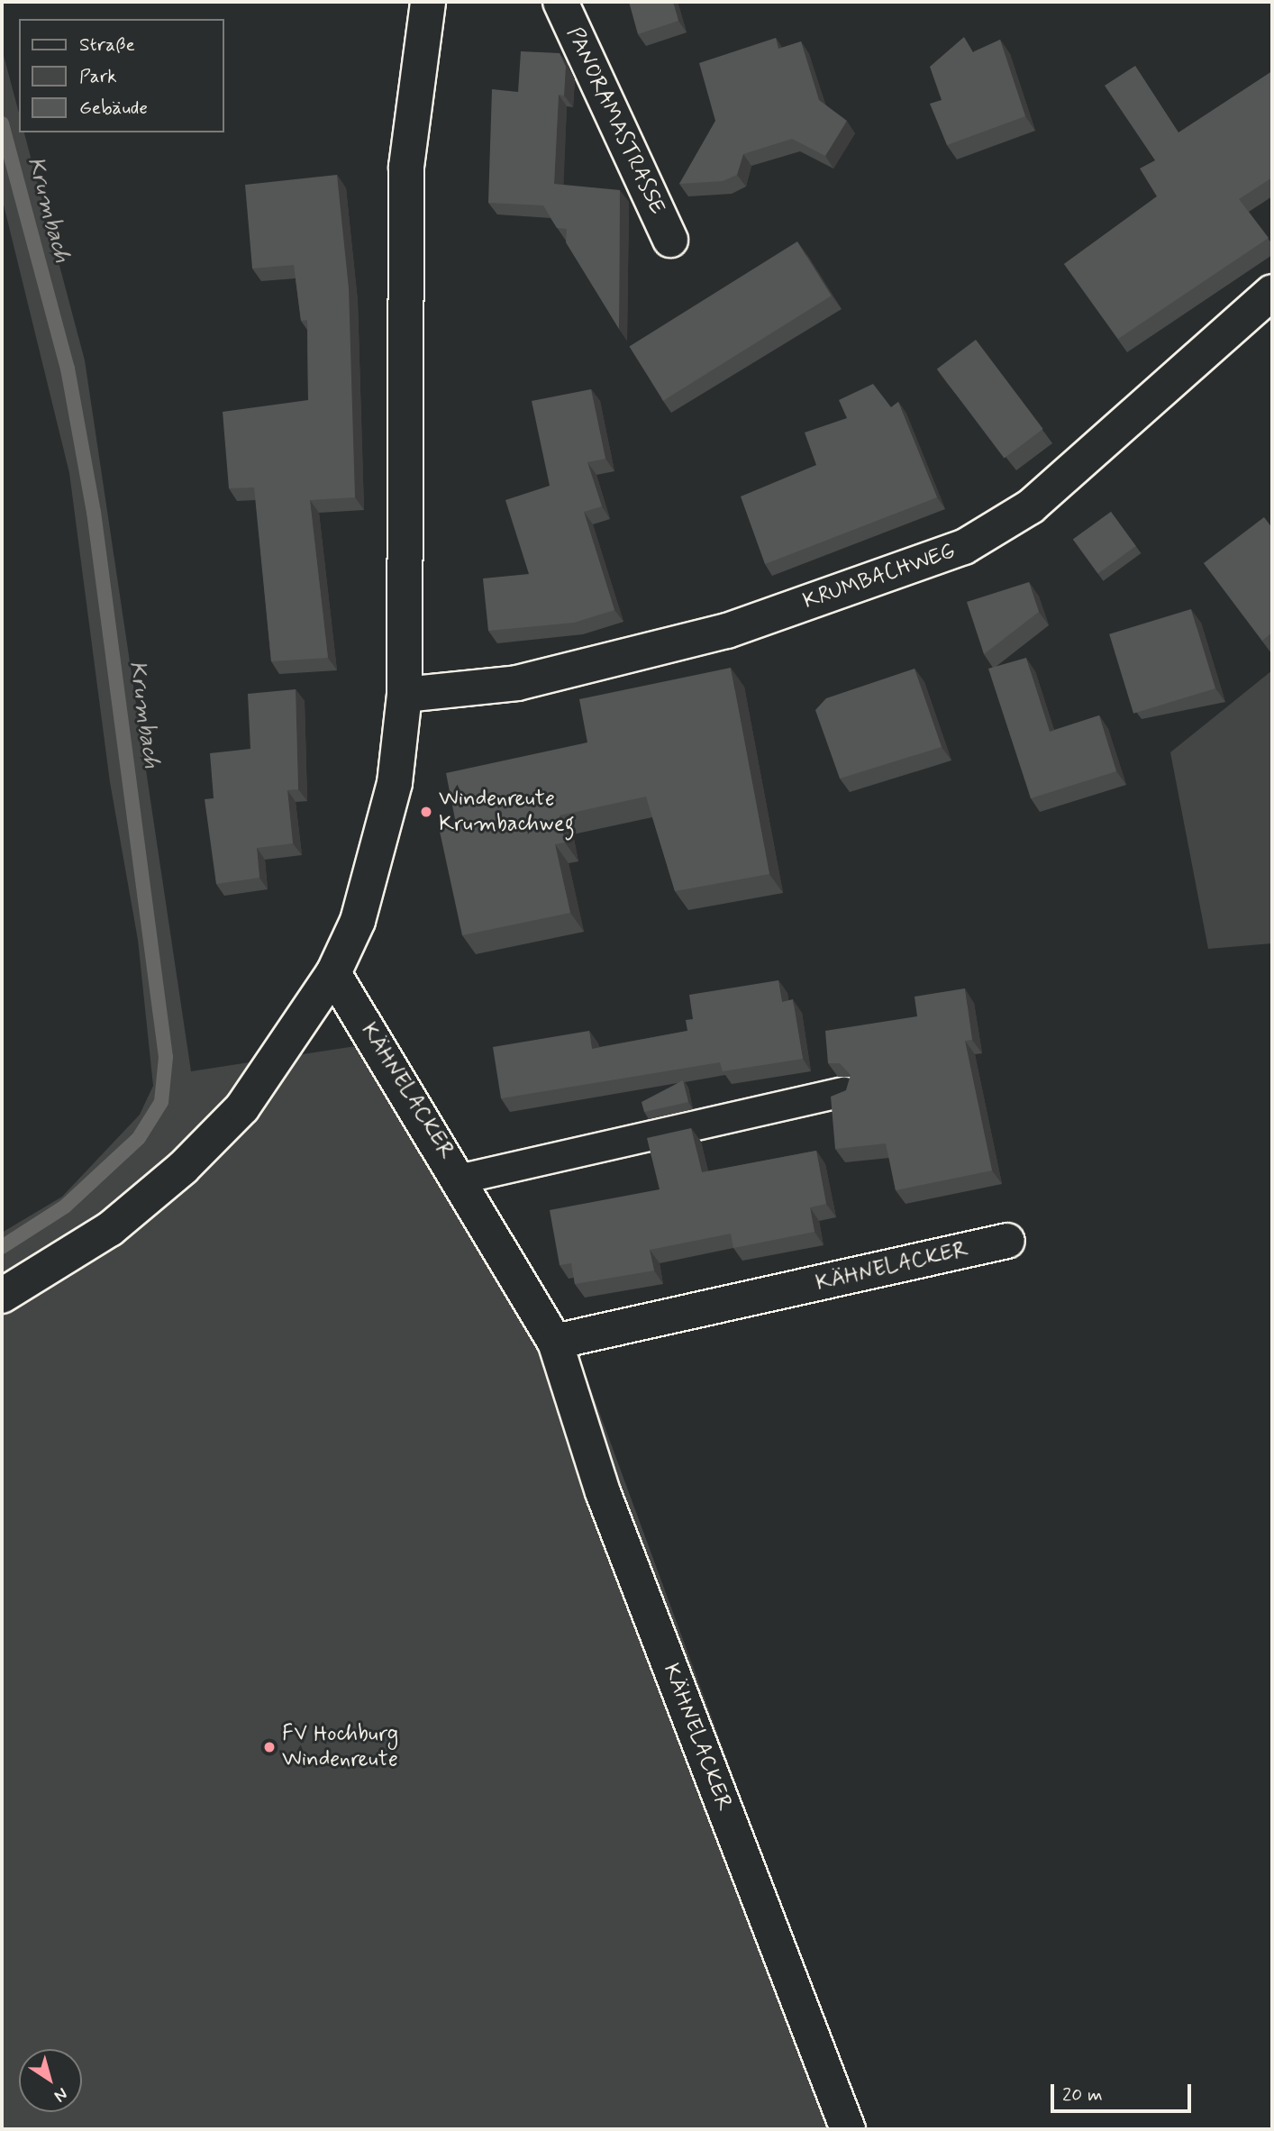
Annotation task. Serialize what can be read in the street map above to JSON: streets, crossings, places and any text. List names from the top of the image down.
{
  "streets": {
    "street": ["PANORAMASTRASSE", "KRUMBACHWEG", "KÄHNELACKER"]
  },
  "water": ["Krumbach"],
  "places": ["Windenreute Krumbachweg", "FV Hochburg Windenreute"],
  "legend": ["Straße", "Park", "Gebäude"],
  "scale_bar": "20 m",
  "north": "bottom right"
}
